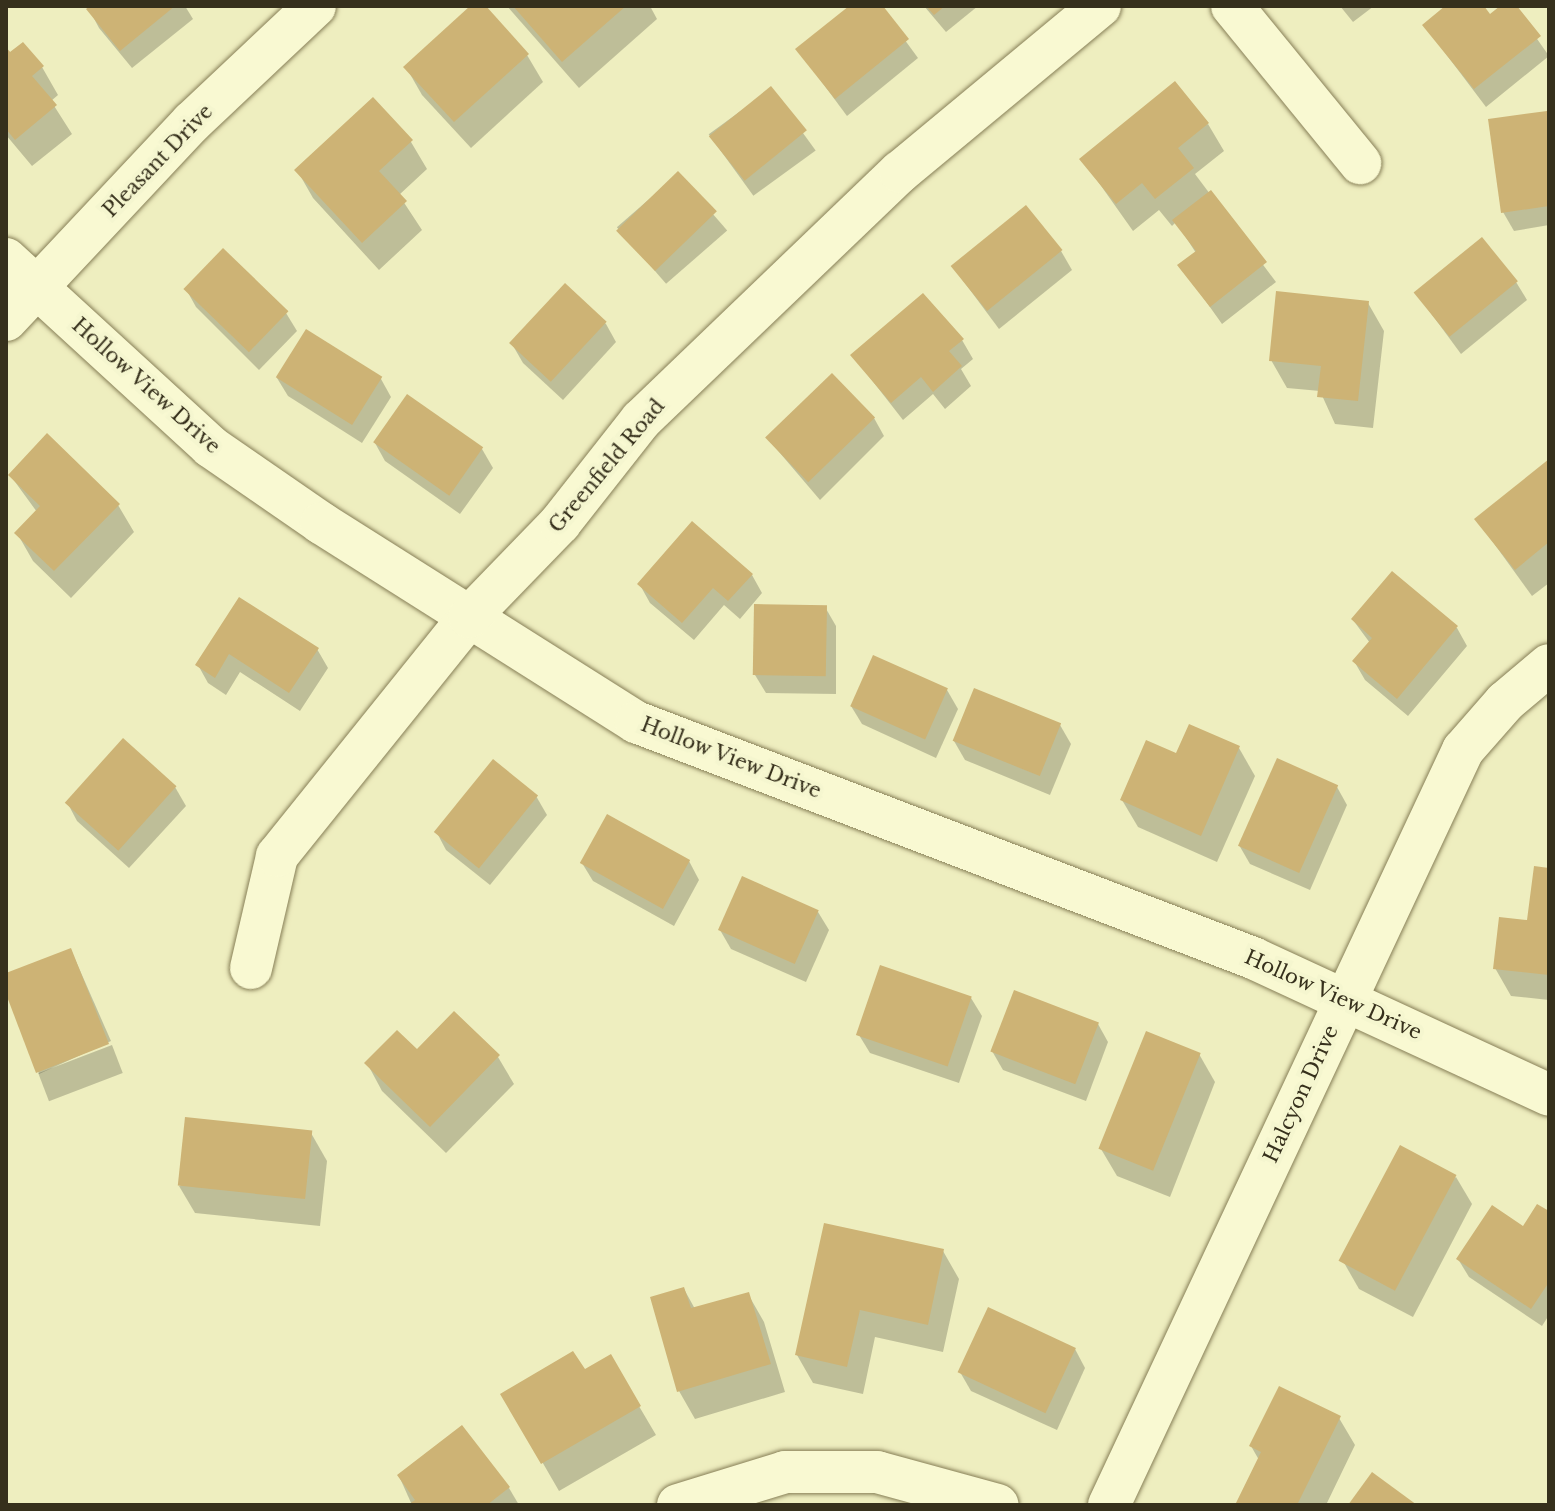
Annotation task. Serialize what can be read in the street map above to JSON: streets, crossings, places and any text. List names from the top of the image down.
{
  "streets": {
    "street": [
      "Pleasant Drive",
      "Hollow View Drive",
      "Greenfield Road",
      "Halcyon Drive"
    ]
  },
  "crossings": [
    ["Pleasant Drive", "Hollow View Drive"],
    ["Hollow View Drive", "Greenfield Road"],
    ["Hollow View Drive", "Halcyon Drive"]
  ]
}
